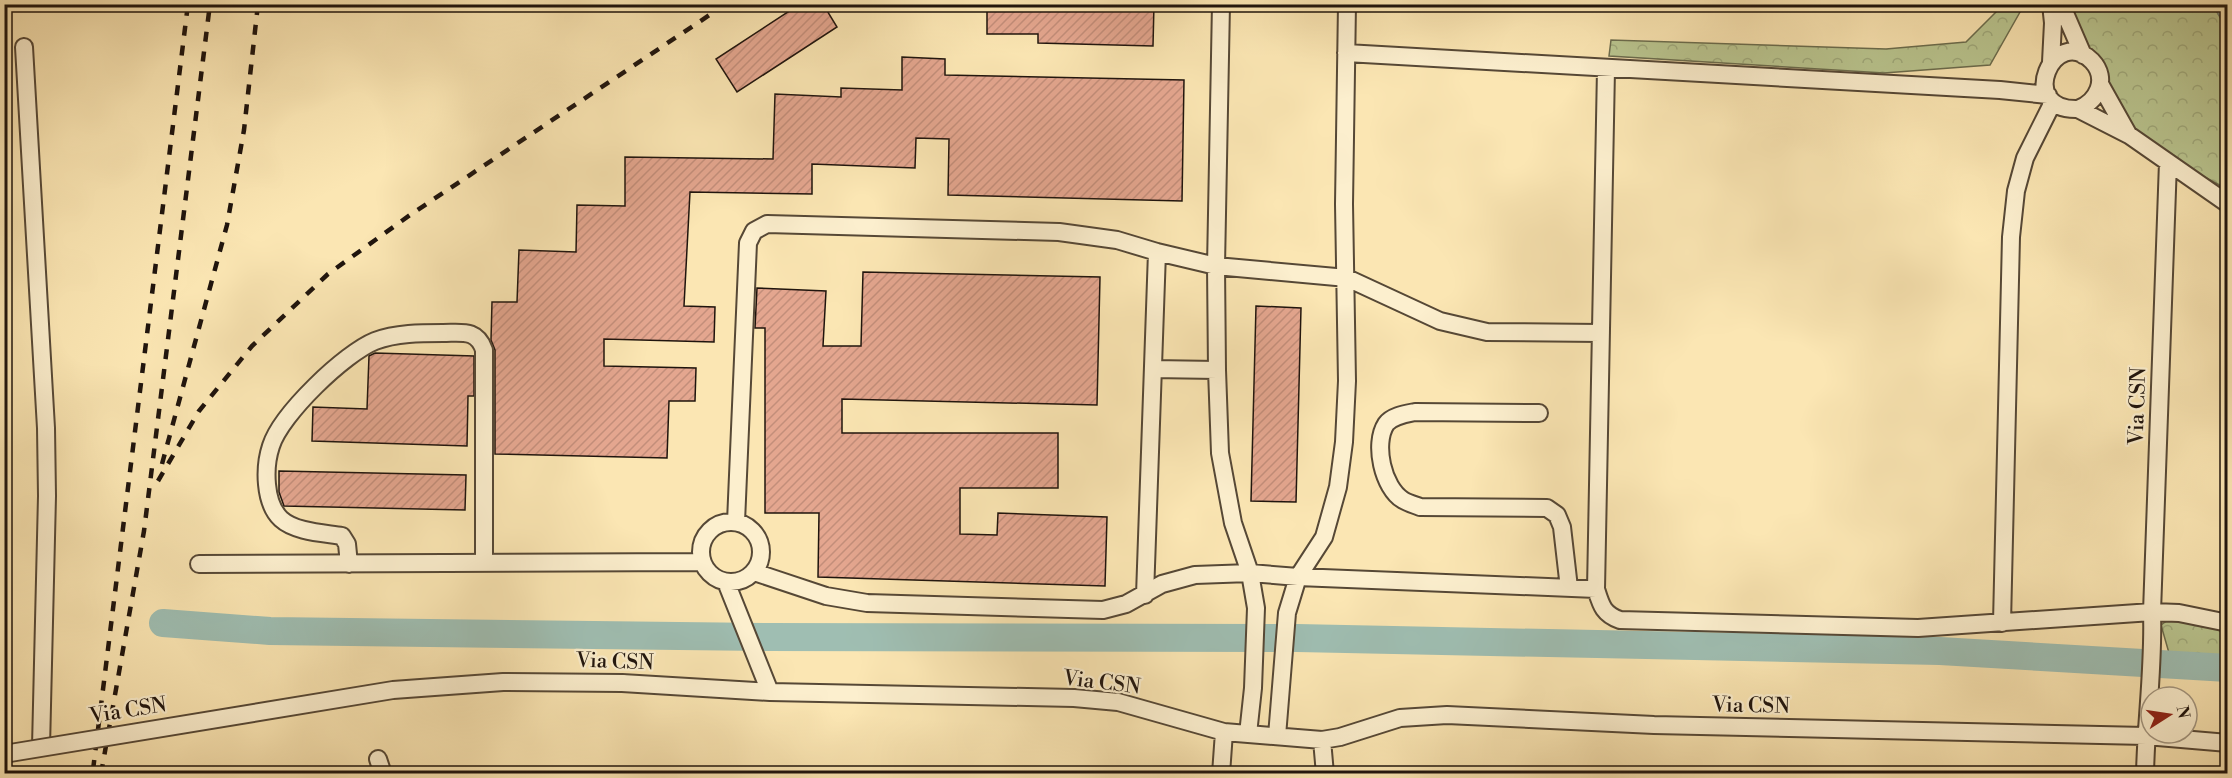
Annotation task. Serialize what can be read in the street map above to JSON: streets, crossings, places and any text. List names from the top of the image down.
{
  "streets": {
    "street": ["Via CSN"]
  },
  "north": "right"
}
